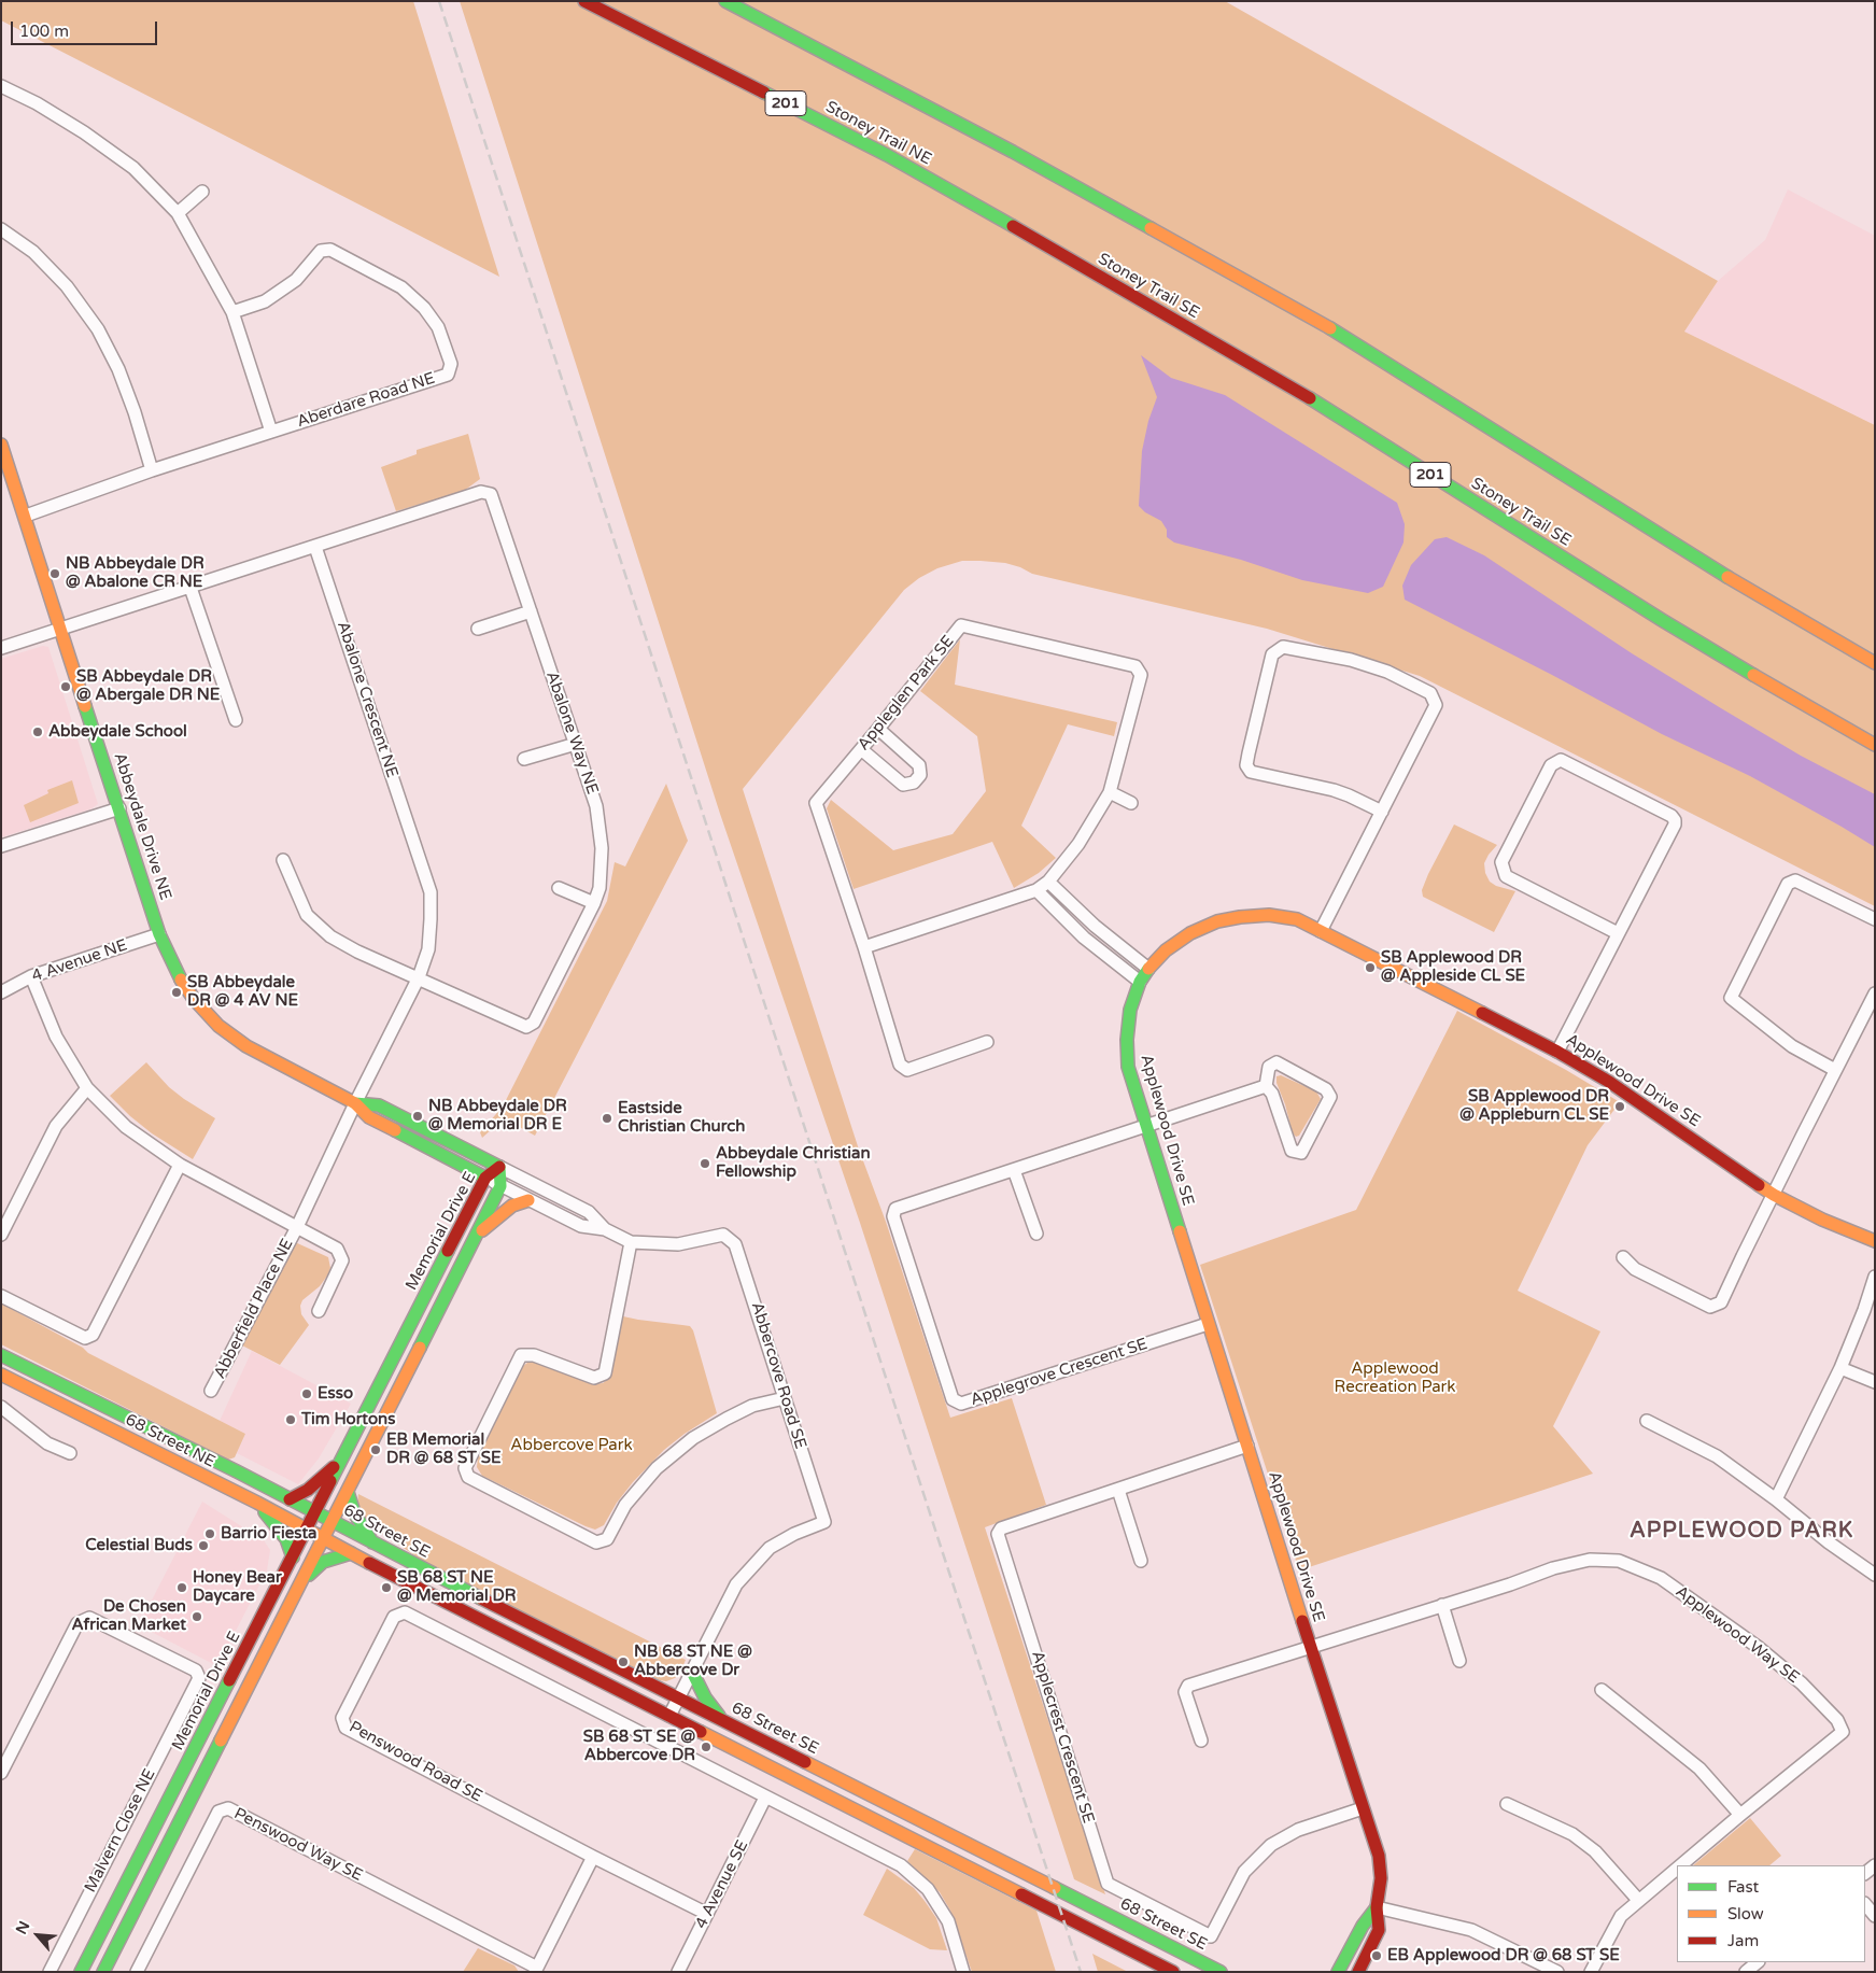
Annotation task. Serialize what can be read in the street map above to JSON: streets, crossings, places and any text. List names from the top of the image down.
{
  "streets": {
    "main road": [
      "201",
      "Stoney Trail NE",
      "Stoney Trail SE",
      "Abbeydale Drive NE",
      "Applewood Drive SE",
      "Memorial Drive E",
      "68 Street NE",
      "68 Street SE"
    ],
    "street": [
      "Aberdare Road NE",
      "Appleglen Park SE",
      "Abalone Crescent NE",
      "Abalone Way NE",
      "4 Avenue NE",
      "Abberfield Place NE",
      "Applegrove Crescent SE",
      "Abbercove Road SE",
      "Applewood Way SE",
      "Applecrest Crescent SE",
      "Penswood Road SE",
      "Malvern Close NE",
      "Penswood Way SE",
      "4 Avenue SE"
    ]
  },
  "crossings": [
    ["Stoney Trail NE", "Stoney Trail SE"],
    ["Aberdare Road NE", "Abbeydale Drive NE"],
    ["Abalone Crescent NE", "Abalone Way NE"],
    ["Abalone Crescent NE", "Abbeydale Drive NE"],
    ["Abalone Crescent NE", "Abberfield Place NE"],
    ["Abbeydale Drive NE", "4 Avenue NE"],
    ["Abbeydale Drive NE", "Memorial Drive E"],
    ["Abbeydale Drive NE", "Abberfield Place NE"],
    ["Applewood Drive SE", "Applegrove Crescent SE"],
    ["Applewood Drive SE", "Applewood Way SE"],
    ["Applewood Drive SE", "Applecrest Crescent SE"],
    ["Memorial Drive E", "68 Street NE"],
    ["Memorial Drive E", "68 Street SE"],
    ["68 Street NE", "68 Street SE"],
    ["Penswood Road SE", "4 Avenue SE"]
  ],
  "districts": ["APPLEWOOD PARK"],
  "parks": ["Applewood Recreation Park", "Abbercove Park"],
  "places": [
    "NB Abbeydale DR @ Abalone CR NE",
    "SB Abbeydale DR @ Abergale DR NE",
    "Abbeydale School",
    "SB Applewood DR @ Appleside CL SE",
    "SB Abbeydale DR @ 4 AV NE",
    "SB Applewood DR @ Appleburn CL SE",
    "NB Abbeydale DR @ Memorial DR E",
    "Eastside Christian Church",
    "Abbeydale Christian Fellowship",
    "Esso",
    "Tim Hortons",
    "EB Memorial DR @ 68 ST SE",
    "Barrio Fiesta",
    "Celestial Buds",
    "Honey Bear Daycare",
    "SB 68 ST NE @ Memorial DR",
    "De Chosen African Market",
    "NB 68 ST NE @ Abbercove Dr",
    "SB 68 ST SE @ Abbercove DR",
    "EB Applewood DR @ 68 ST SE"
  ],
  "legend": ["Fast", "Slow", "Jam"],
  "scale_bar": "100 m",
  "north": "top left"
}
